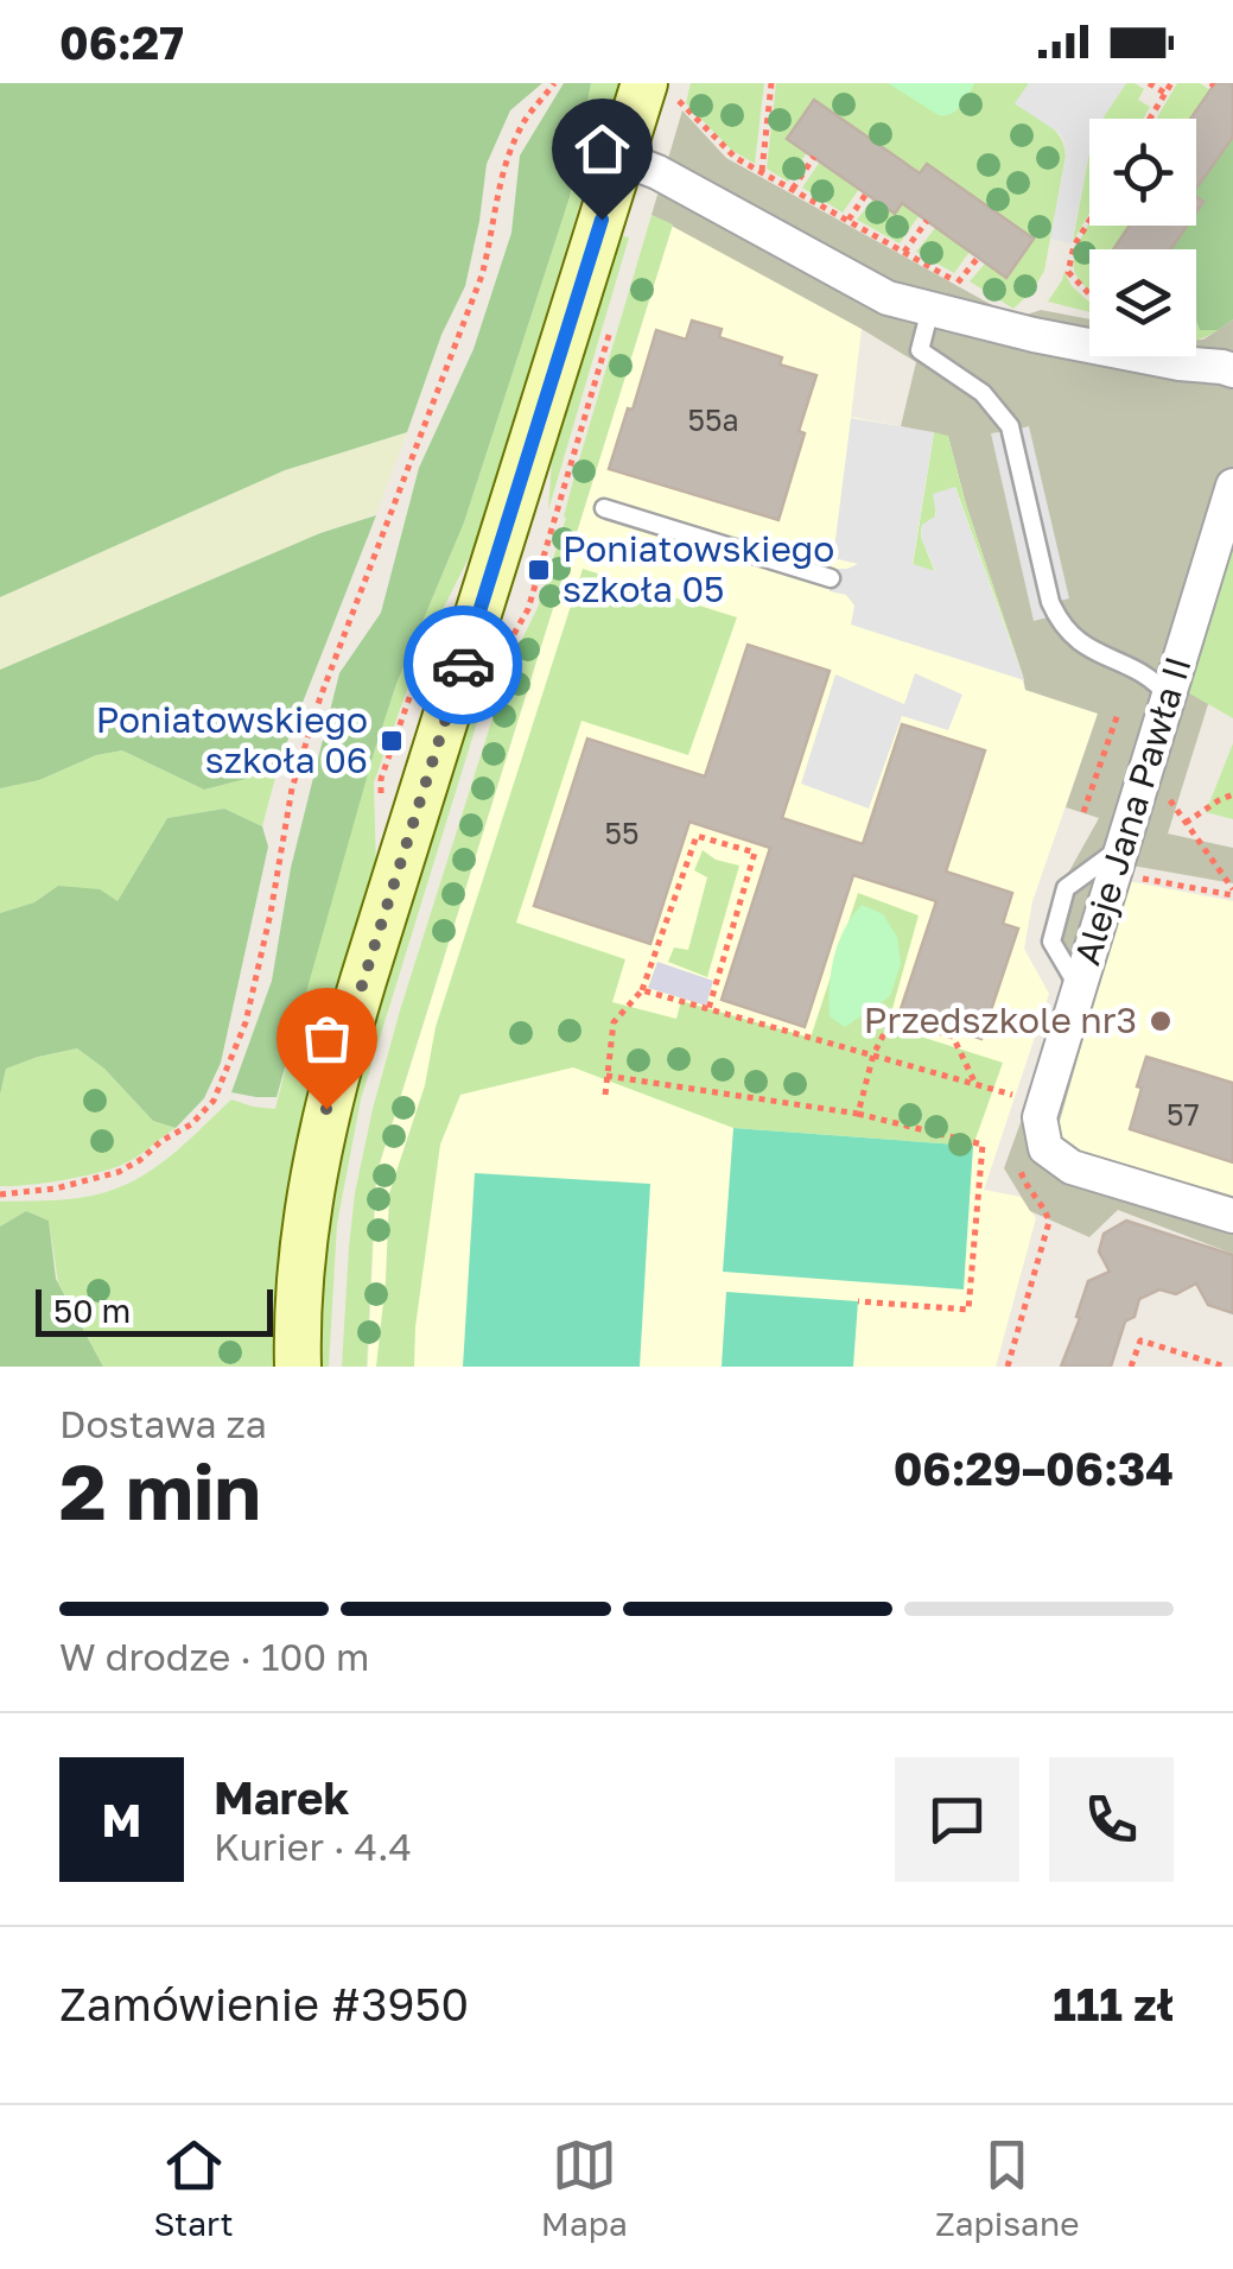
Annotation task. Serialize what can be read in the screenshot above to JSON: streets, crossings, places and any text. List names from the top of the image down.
{
  "streets": {
    "street": ["Aleje Jana Pawła II"]
  },
  "places": {
    "transit": ["Poniatowskiego szkoła 05", "Poniatowskiego szkoła 06"],
    "other": ["Przedszkole nr3"]
  },
  "house_numbers": ["55a", "55", "57"],
  "scale_bar": "50 m",
  "page": {
    "status": "06:27",
    "scale": "50 m",
    "heading": ["2 min", "Dostawa za", "06:29–06:34"],
    "panel": [
      "Marek",
      "Kurier · 4.4",
      "Zamówienie #3950",
      "111 zł"
    ],
    "bar": "W drodze · 100 m",
    "round": "M",
    "tabs": ["Start", "Mapa", "Zapisane"]
  }
}
